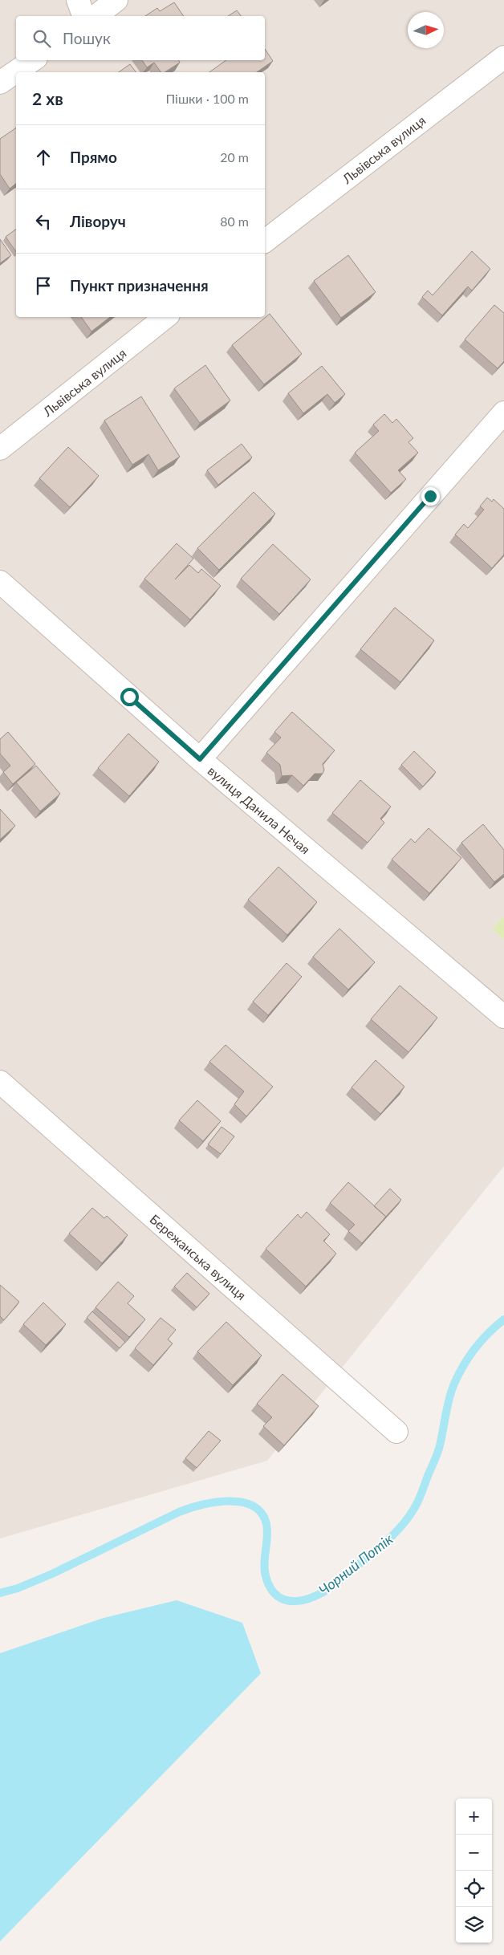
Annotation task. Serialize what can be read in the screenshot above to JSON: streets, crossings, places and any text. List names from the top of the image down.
{
  "streets": {
    "street": ["Львівська вулиця", "вулиця Данила Нечая", "Бережанська вулиця"]
  },
  "water": ["Чорний Потік"],
  "north": "right",
  "page": {
    "search": "Пошук",
    "heading": ["2 хв", "Пішки · 100 m"],
    "list": [
      ["Прямо", "20 m"],
      ["Ліворуч", "80 m"],
      "Пункт призначення"
    ],
    "map_buttons": ["+", "−"]
  }
}
